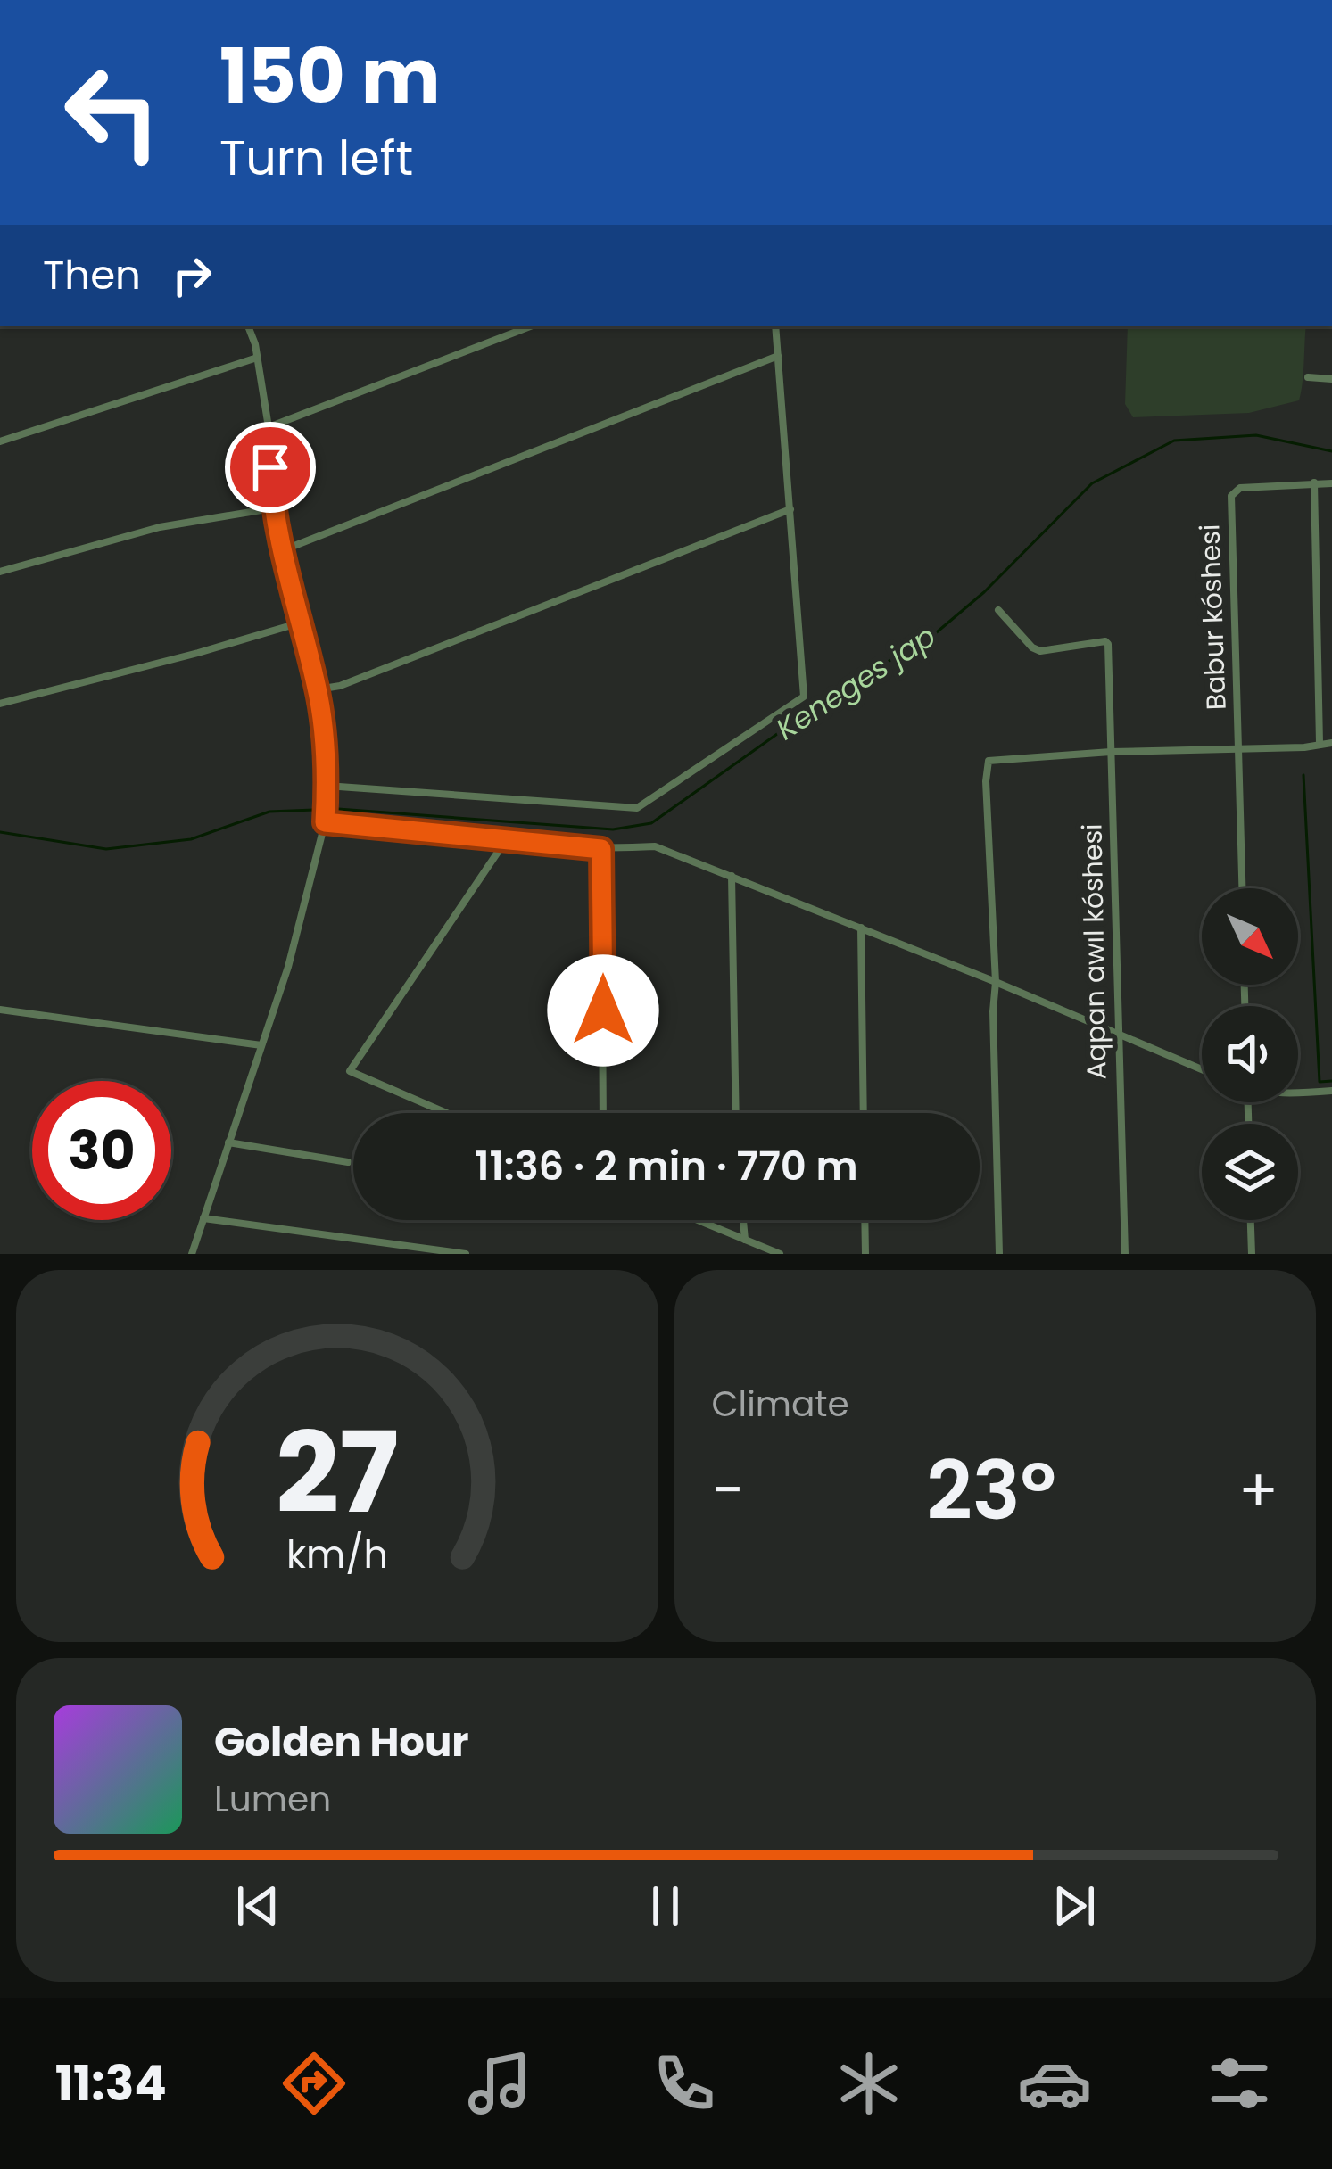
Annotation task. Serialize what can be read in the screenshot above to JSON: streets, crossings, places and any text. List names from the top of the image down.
{
  "streets": {
    "street": ["Babur kóshesi", "Aqpan awıl kóshesi"]
  },
  "water": ["Keneges jap"],
  "north": "bottom right",
  "page": {
    "turn": ["150 m", "Turn left"],
    "then": "Then",
    "limit": "30",
    "trip": "11:36 · 2 min · 770 m",
    "tile": "Climate",
    "heat": ["−", "23°", "+"],
    "song": ["Golden Hour", "Lumen"],
    "tabs": "11:34",
    "gauge": ["27", "km/h"]
  }
}
